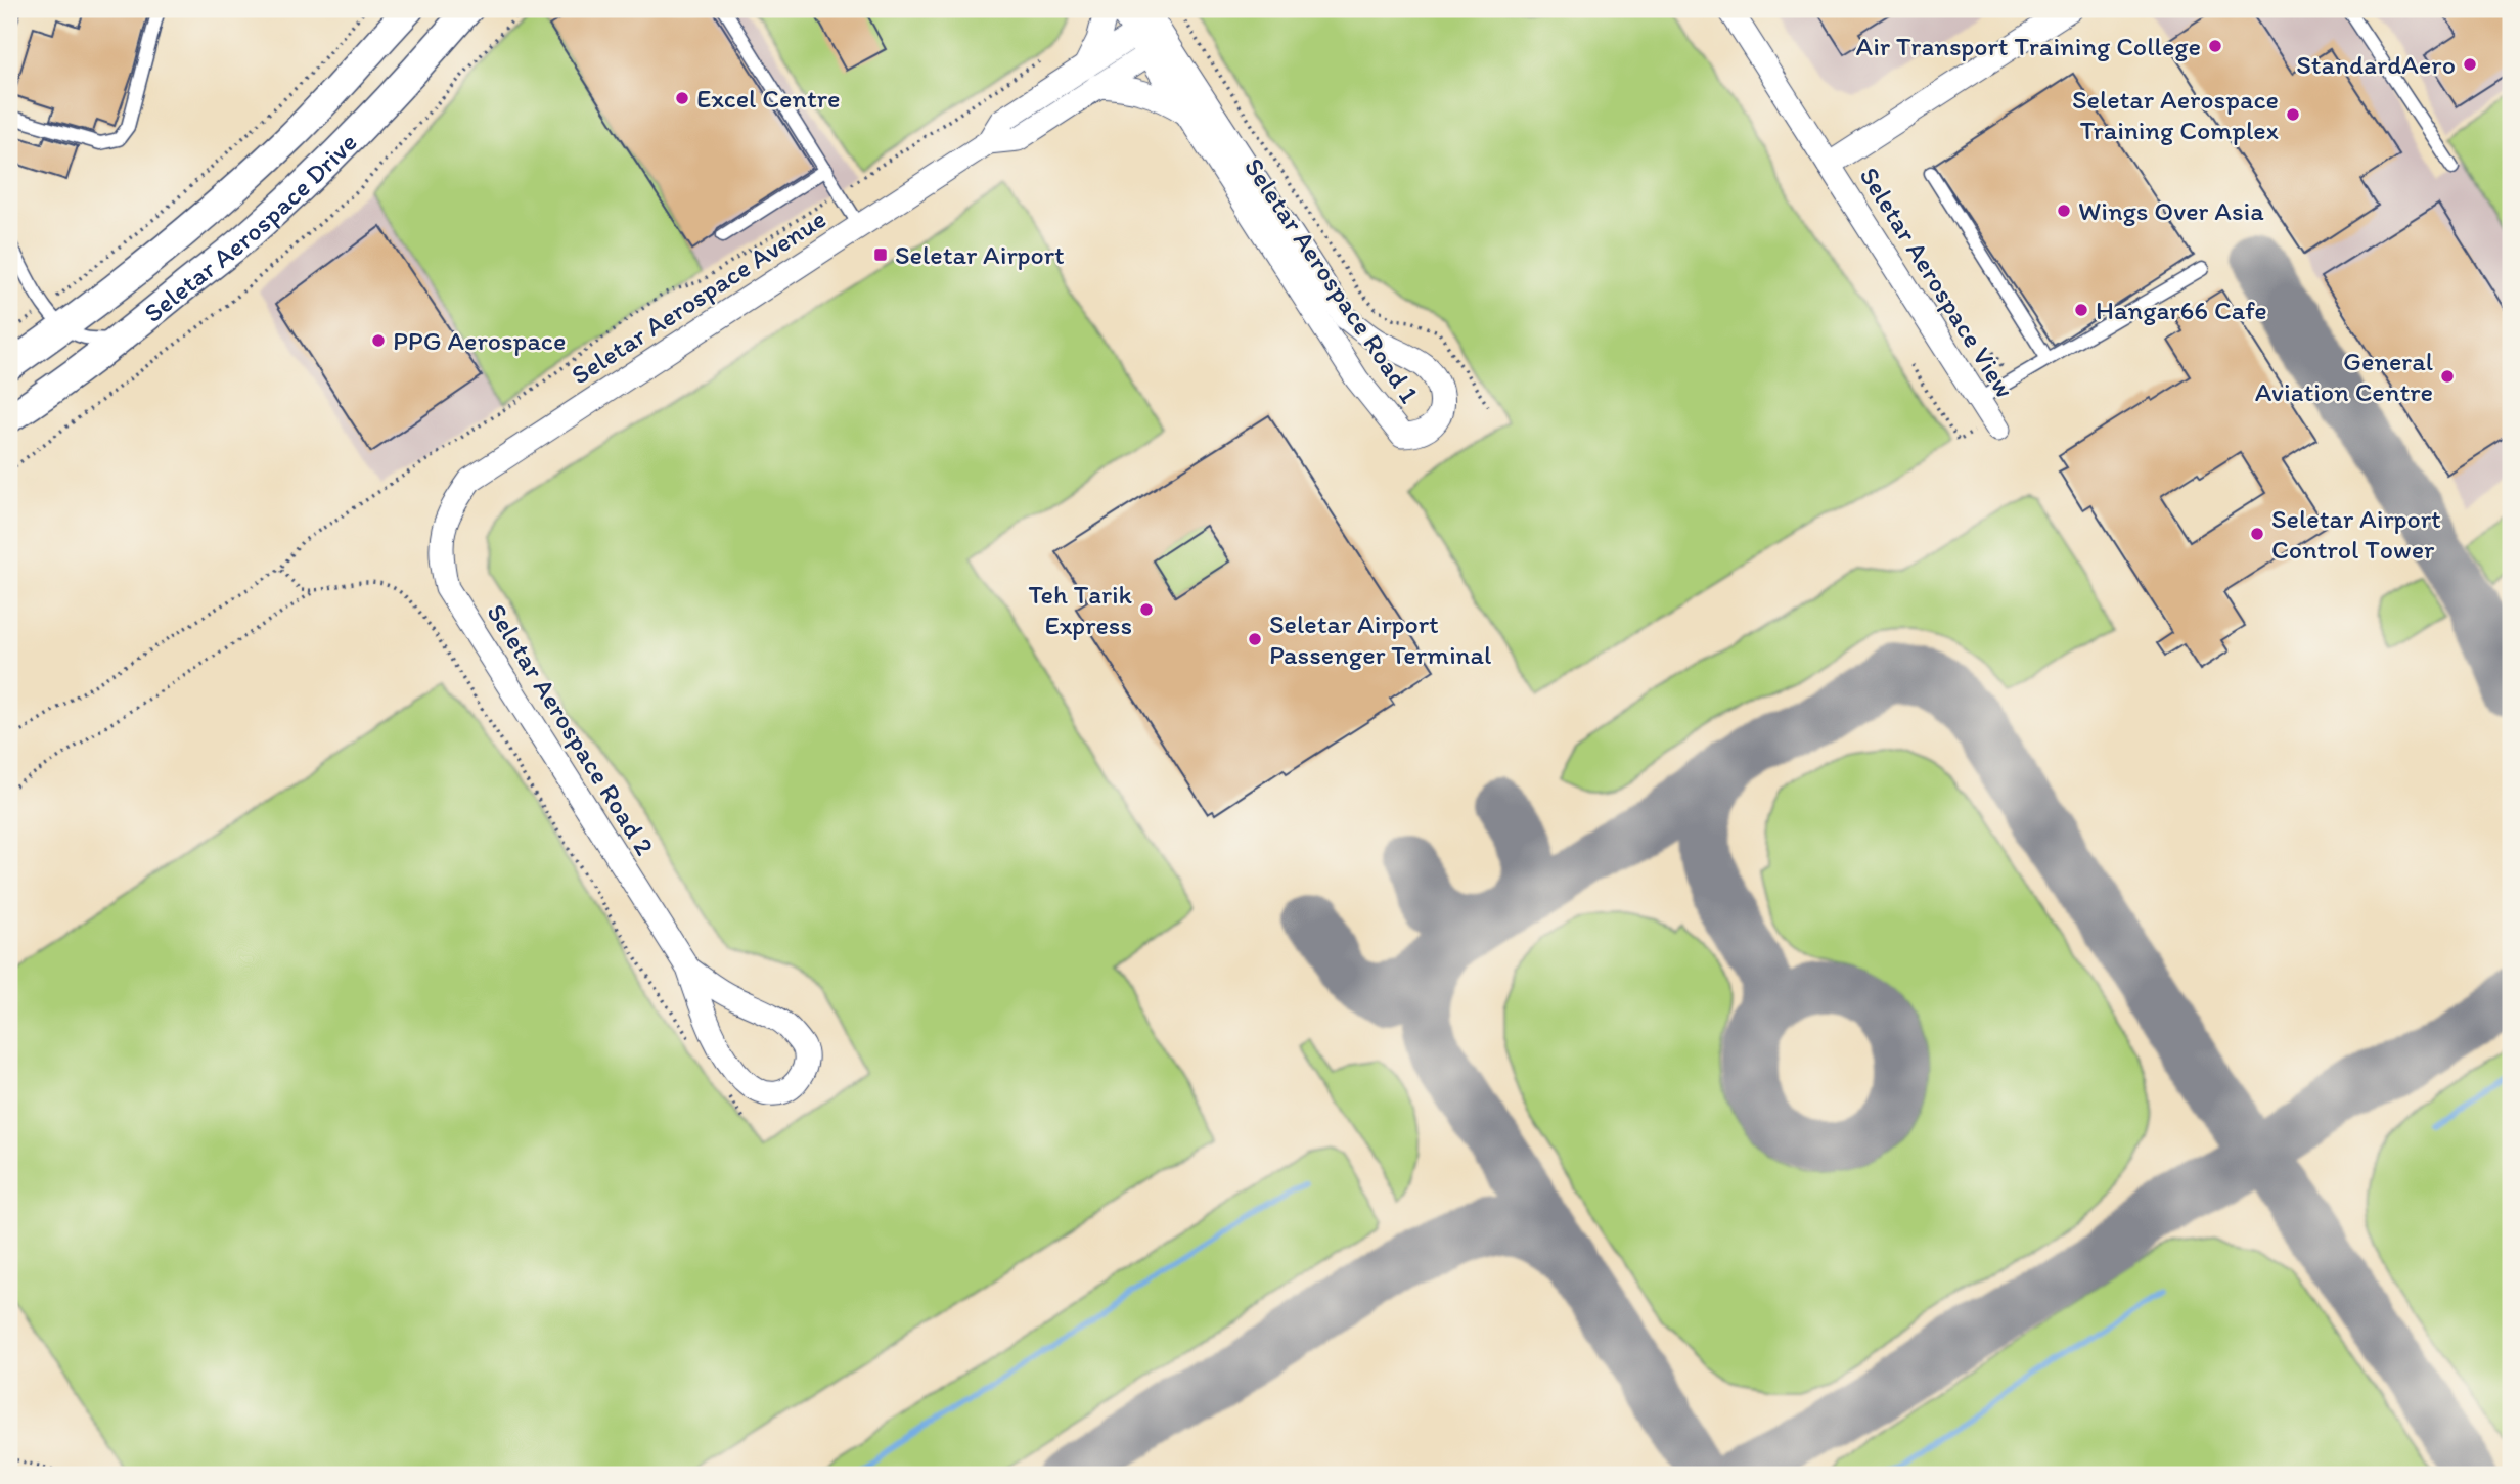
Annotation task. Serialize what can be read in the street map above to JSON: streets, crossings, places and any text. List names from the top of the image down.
{
  "streets": {
    "street": [
      "Seletar Aerospace Drive",
      "Seletar Aerospace Road 1",
      "Seletar Aerospace View",
      "Seletar Aerospace Avenue",
      "Seletar Aerospace Road 2"
    ]
  },
  "crossings": [
    ["Seletar Aerospace Road 1", "Seletar Aerospace Avenue"],
    ["Seletar Aerospace Avenue", "Seletar Aerospace Road 2"]
  ],
  "places": {
    "other": [
      "Air Transport Training College",
      "StandardAero",
      "Excel Centre",
      "Seletar Aerospace Training Complex",
      "Wings Over Asia",
      "Hangar66 Cafe",
      "PPG Aerospace",
      "General Aviation Centre",
      "Seletar Airport Control Tower",
      "Teh Tarik Express",
      "Seletar Airport Passenger Terminal"
    ],
    "transit": ["Seletar Airport"]
  }
}
